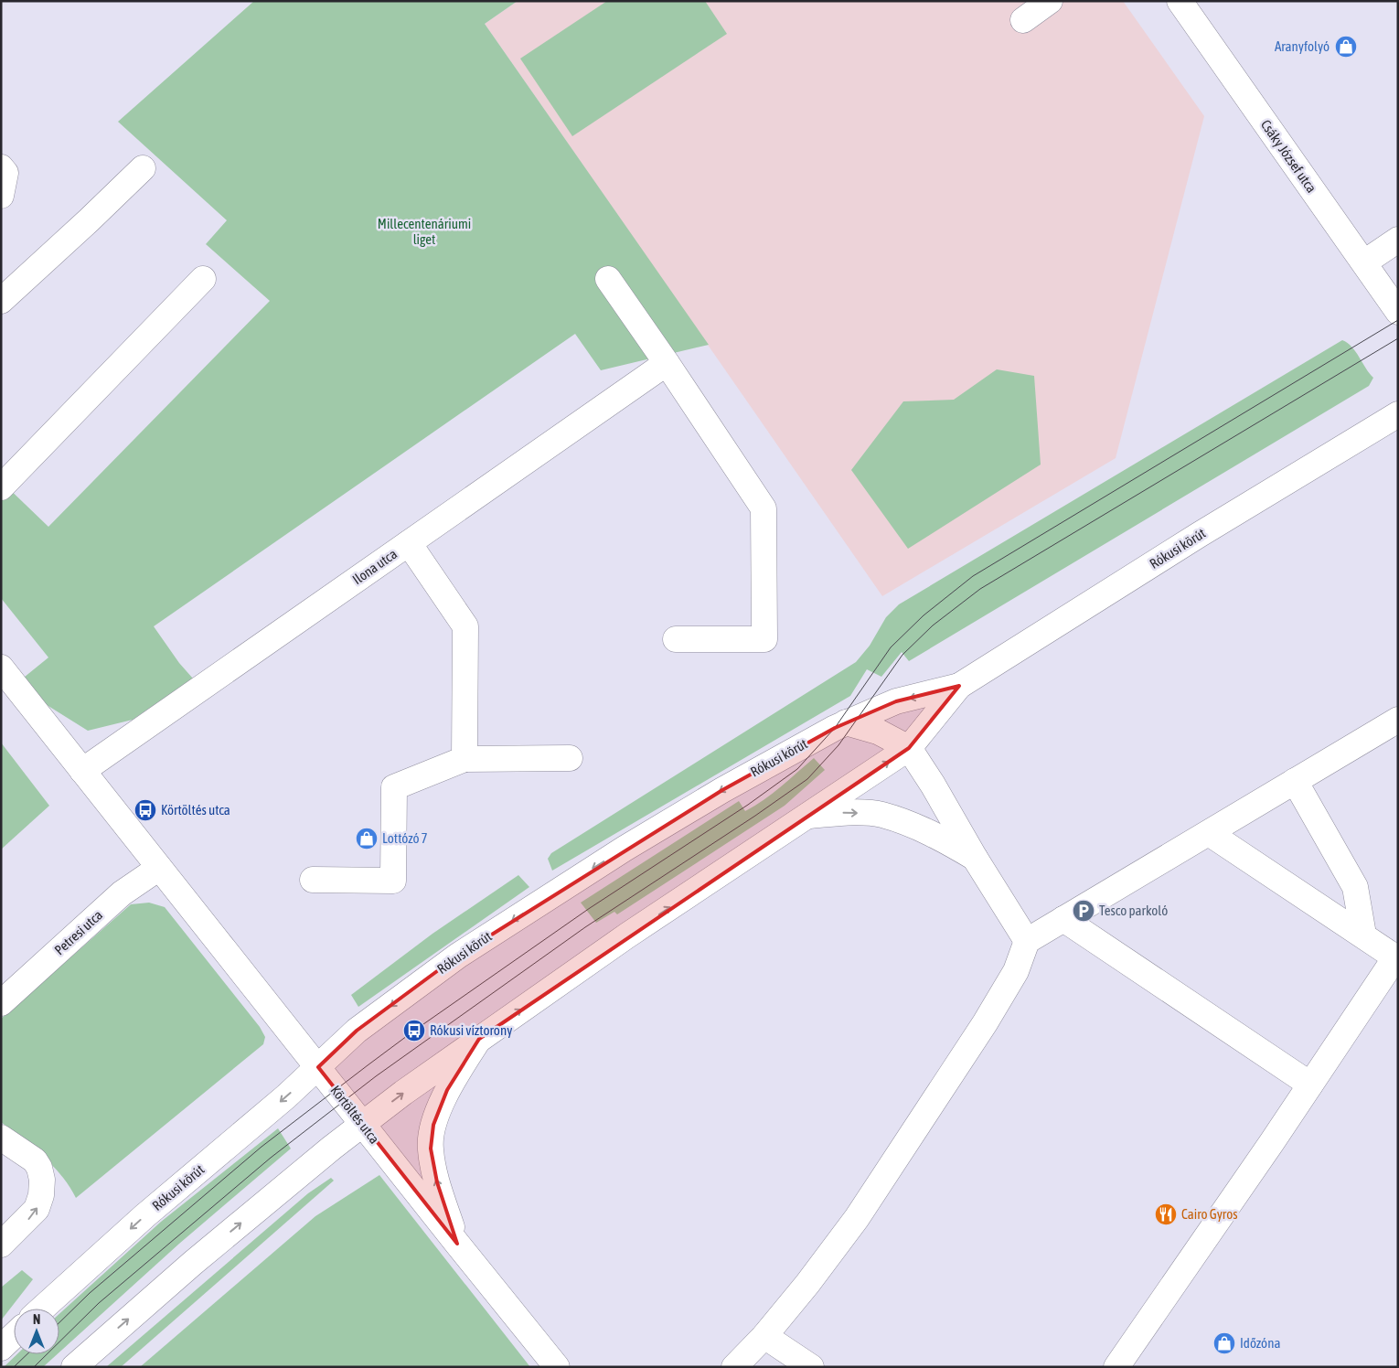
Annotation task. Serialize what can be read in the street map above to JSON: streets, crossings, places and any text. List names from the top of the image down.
{
  "streets": {
    "main road": [
      "Csáky József utca",
      "Rókusi körút",
      "Ilona utca",
      "Petresi utca",
      "Körtöltés utca"
    ]
  },
  "crossings": [
    ["Rókusi körút", "Körtöltés utca"],
    ["Ilona utca", "Körtöltés utca"],
    ["Petresi utca", "Körtöltés utca"]
  ],
  "parks": ["Millecentenáriumi liget"],
  "places": {
    "shop": ["Aranyfolyó", "Lottózó 7", "Időzóna"],
    "bus stop": ["Körtöltés utca", "Rókusi víztorony"],
    "parking": ["Tesco parkoló"],
    "restaurant": ["Cairo Gyros"]
  },
  "north": "top"
}
